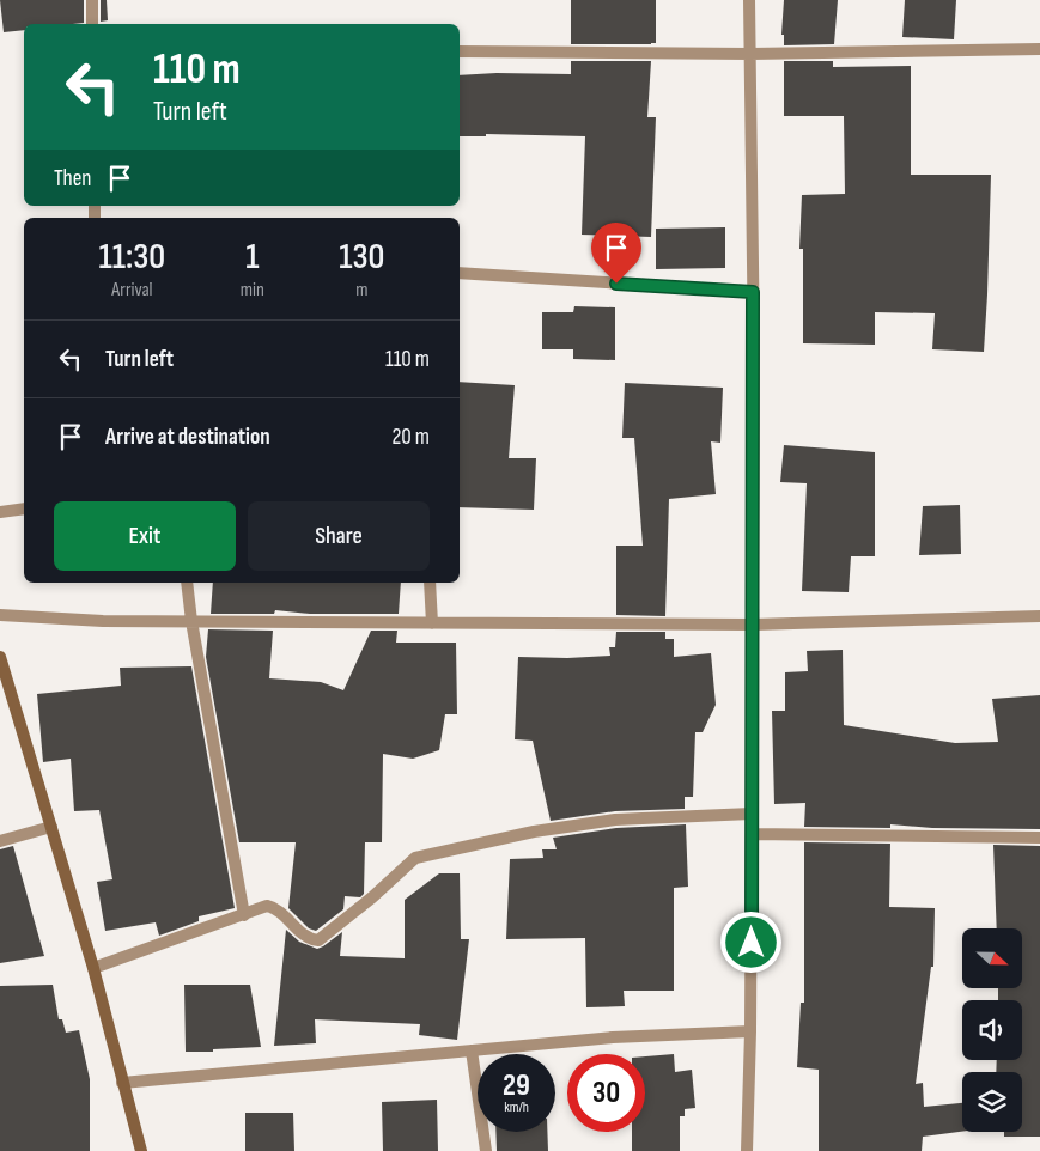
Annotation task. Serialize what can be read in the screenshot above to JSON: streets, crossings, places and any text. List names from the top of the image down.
{
  "north": "right",
  "page": {
    "turn": ["110 m", "Turn left"],
    "then": "Then",
    "eta": [
      "11:30",
      "Arrival",
      "1",
      "min",
      "130",
      "m"
    ],
    "list": [
      {
        "name": "Turn left",
        "value": "110 m"
      },
      {
        "name": "Arrive at destination",
        "value": "20 m"
      }
    ],
    "buttons": ["Exit", "Share"],
    "speed": "29 km/h",
    "limit": "30"
  }
}
